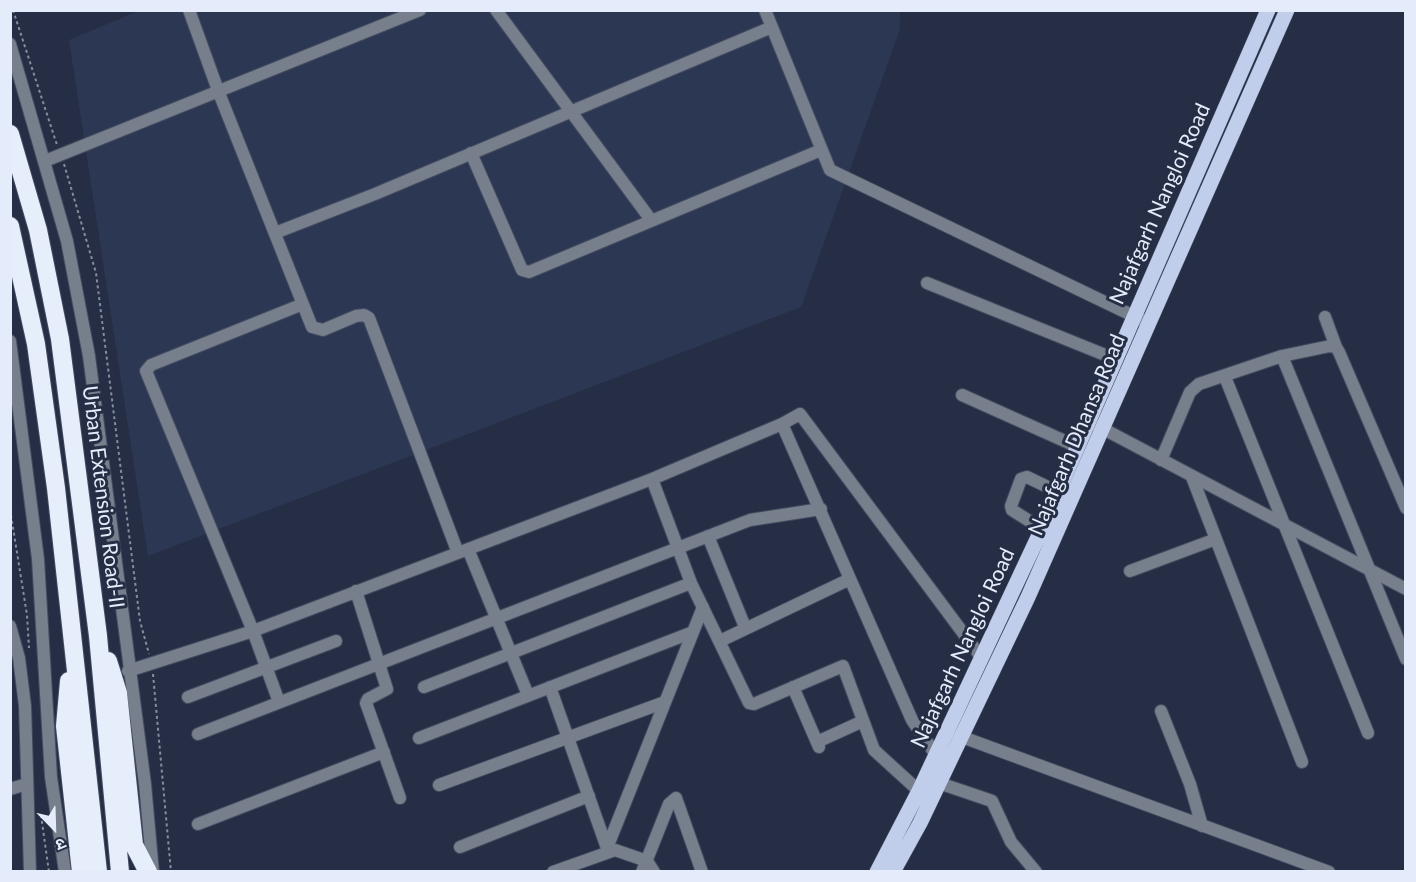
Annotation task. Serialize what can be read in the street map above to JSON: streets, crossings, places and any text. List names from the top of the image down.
{
  "streets": {
    "highway": ["Urban Extension Road-II"],
    "main road": ["Najafgarh Nangloi Road", "Najafgarh Dhansa Road"]
  },
  "crossings": [
    ["Najafgarh Nangloi Road", "Najafgarh Dhansa Road"]
  ],
  "north": "bottom right"
}
